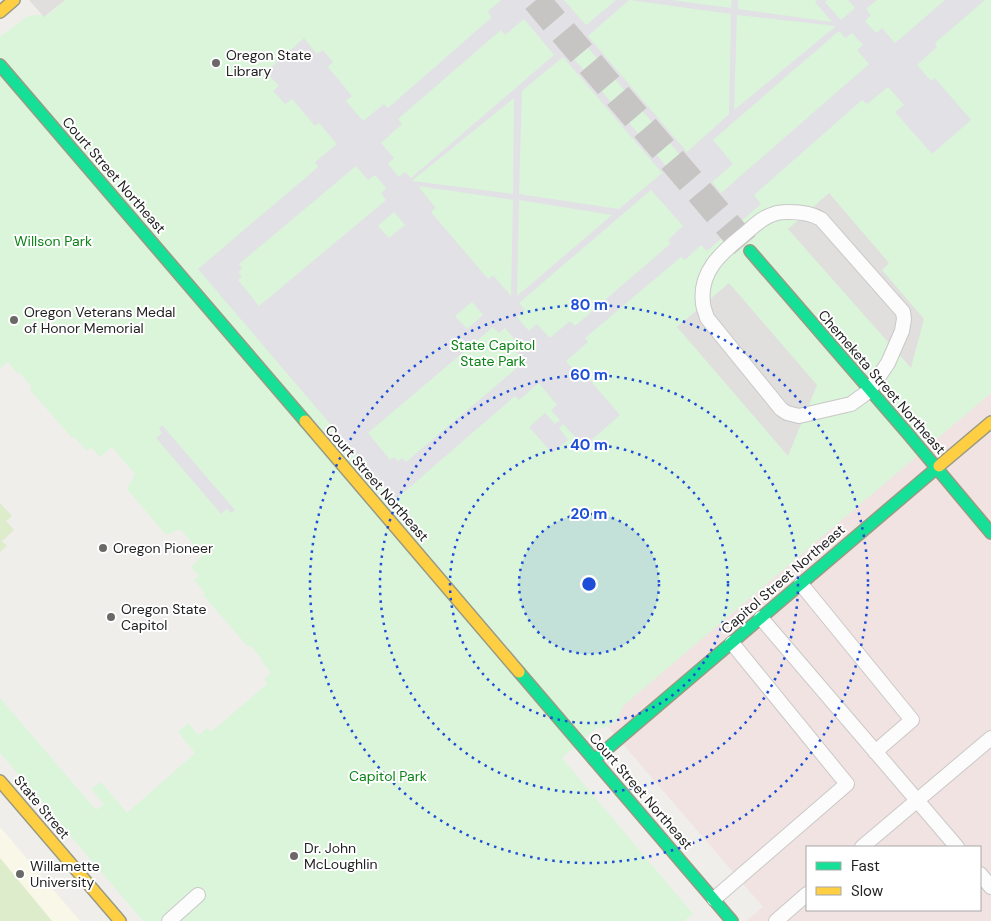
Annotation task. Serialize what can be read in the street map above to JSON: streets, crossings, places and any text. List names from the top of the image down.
{
  "streets": {
    "main road": [
      "Court Street Northeast",
      "Chemeketa Street Northeast",
      "Capitol Street Northeast",
      "State Street"
    ]
  },
  "crossings": [
    ["Court Street Northeast", "Capitol Street Northeast"],
    ["Chemeketa Street Northeast", "Capitol Street Northeast"]
  ],
  "parks": ["Willson Park", "State Capitol State Park", "Capitol Park"],
  "places": [
    "Oregon State Library",
    "Oregon Veterans Medal of Honor Memorial",
    "Oregon Pioneer",
    "Oregon State Capitol",
    "Dr. John McLoughlin",
    "Willamette University"
  ],
  "legend": ["Fast", "Slow"],
  "rings": [
    "80 m",
    "60 m",
    "40 m",
    "20 m"
  ]
}
